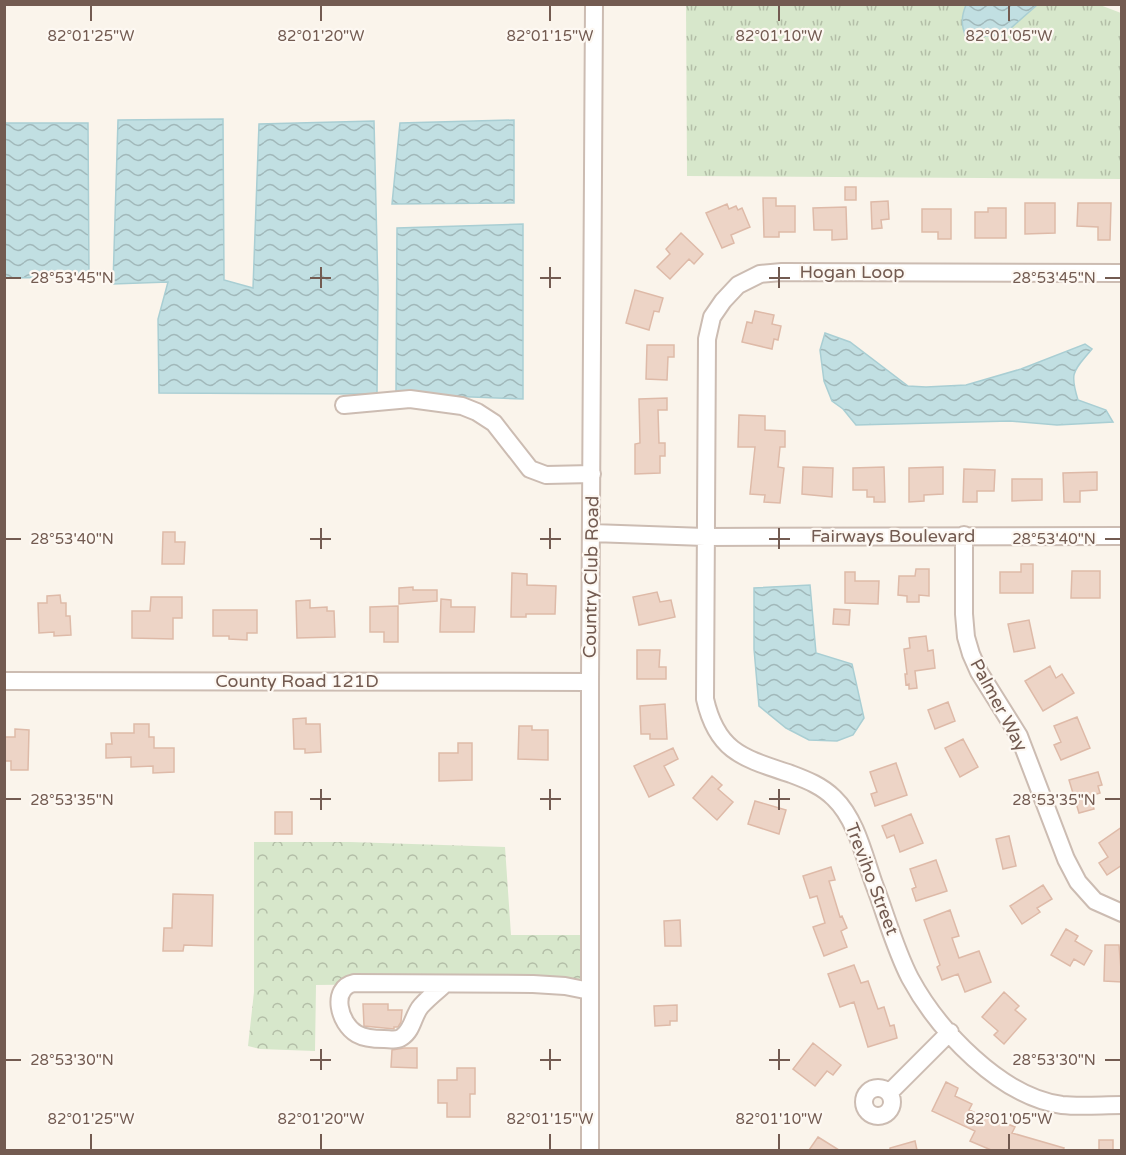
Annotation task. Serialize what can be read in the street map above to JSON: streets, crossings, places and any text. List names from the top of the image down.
{
  "streets": {
    "street": [
      "Hogan Loop",
      "Fairways Boulevard",
      "Country Club Road",
      "County Road 121D",
      "Palmer Way",
      "Treviho Street"
    ]
  },
  "crossings": [
    ["Hogan Loop", "Fairways Boulevard"],
    ["Hogan Loop", "Treviho Street"],
    ["Fairways Boulevard", "Country Club Road"],
    ["Fairways Boulevard", "Palmer Way"],
    ["Fairways Boulevard", "Treviho Street"],
    ["Country Club Road", "County Road 121D"]
  ],
  "coordinates": [
    "82°01'25\"W",
    "82°01'20\"W",
    "82°01'15\"W",
    "82°01'10\"W",
    "82°01'05\"W",
    "28°53'45\"N",
    "28°53'40\"N",
    "28°53'35\"N",
    "28°53'30\"N"
  ]
}
